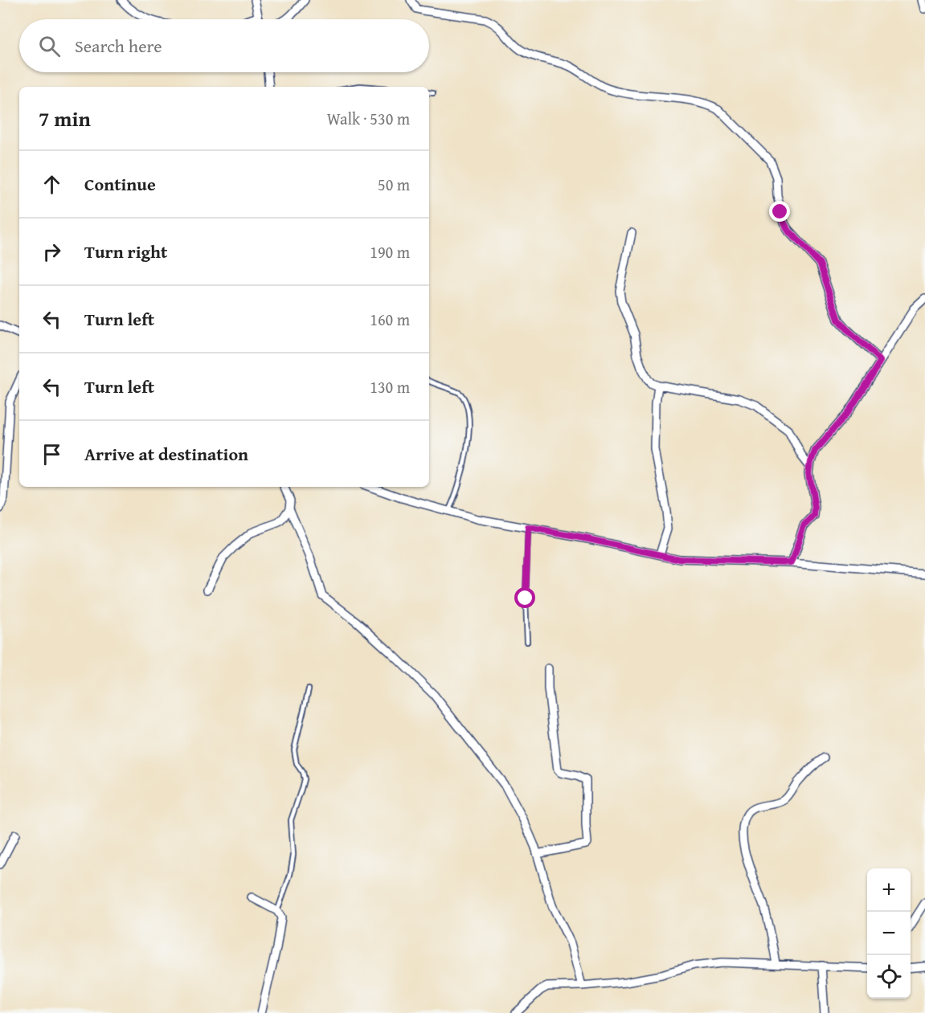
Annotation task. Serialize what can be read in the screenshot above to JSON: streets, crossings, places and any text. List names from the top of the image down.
{
  "page": {
    "search": "Search here",
    "heading": ["7 min", "Walk · 530 m"],
    "list": [
      ["Continue", "50 m"],
      ["Turn right", "190 m"],
      ["Turn left", "160 m"],
      ["Turn left", "130 m"],
      "Arrive at destination"
    ],
    "map_buttons": ["+", "−"]
  }
}
